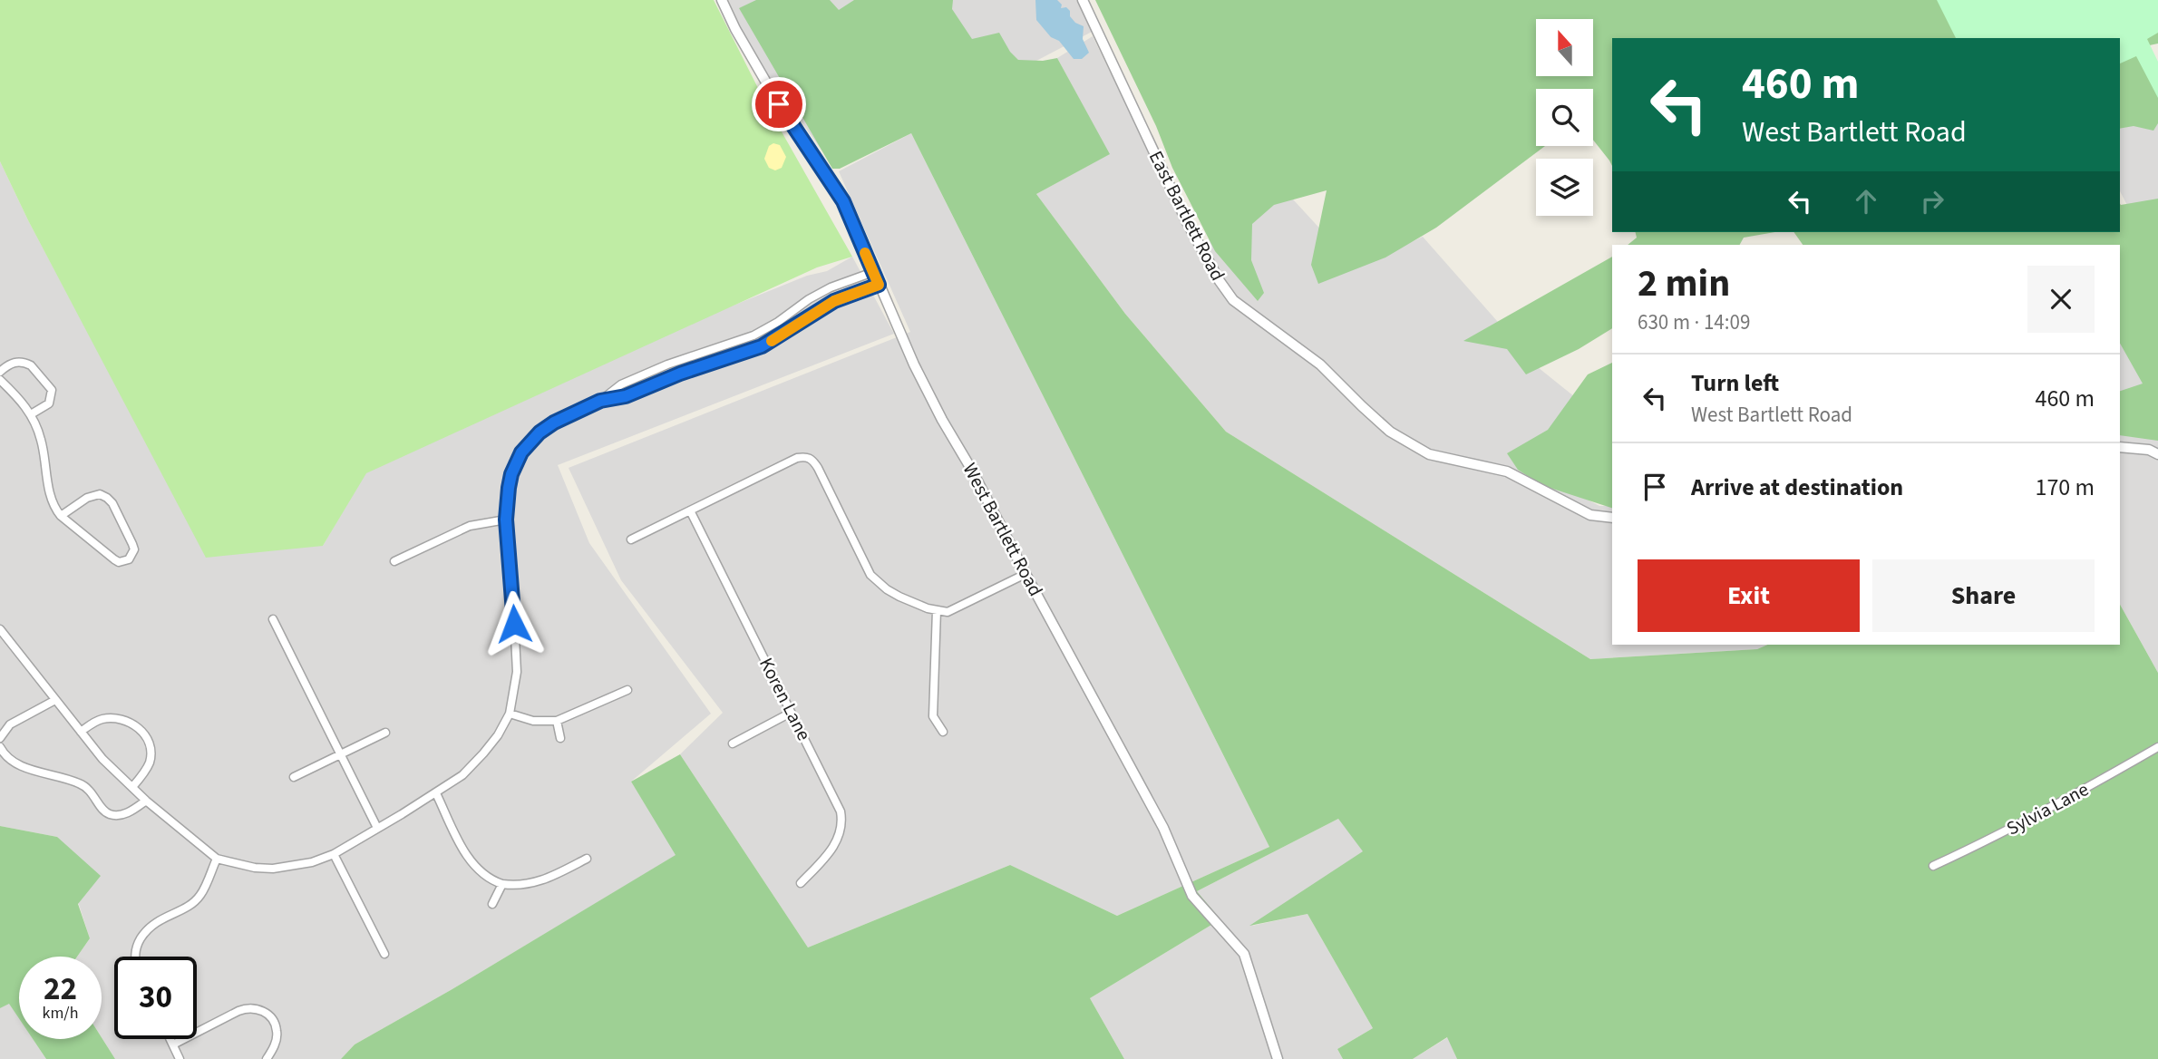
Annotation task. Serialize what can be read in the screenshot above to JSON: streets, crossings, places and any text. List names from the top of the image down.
{
  "streets": {
    "street": [
      "East Bartlett Road",
      "West Bartlett Road",
      "Koren Lane",
      "Sylvia Lane"
    ]
  },
  "north": "top",
  "page": {
    "turn": ["460 m", "West Bartlett Road"],
    "heading": ["2 min", "630 m · 14:09"],
    "list": [
      {
        "name": "Turn left",
        "note": "West Bartlett Road",
        "value": "460 m"
      },
      {
        "name": "Arrive at destination",
        "value": "170 m"
      }
    ],
    "buttons": ["Exit", "Share"],
    "speed": "22 km/h",
    "limit": "30"
  }
}
